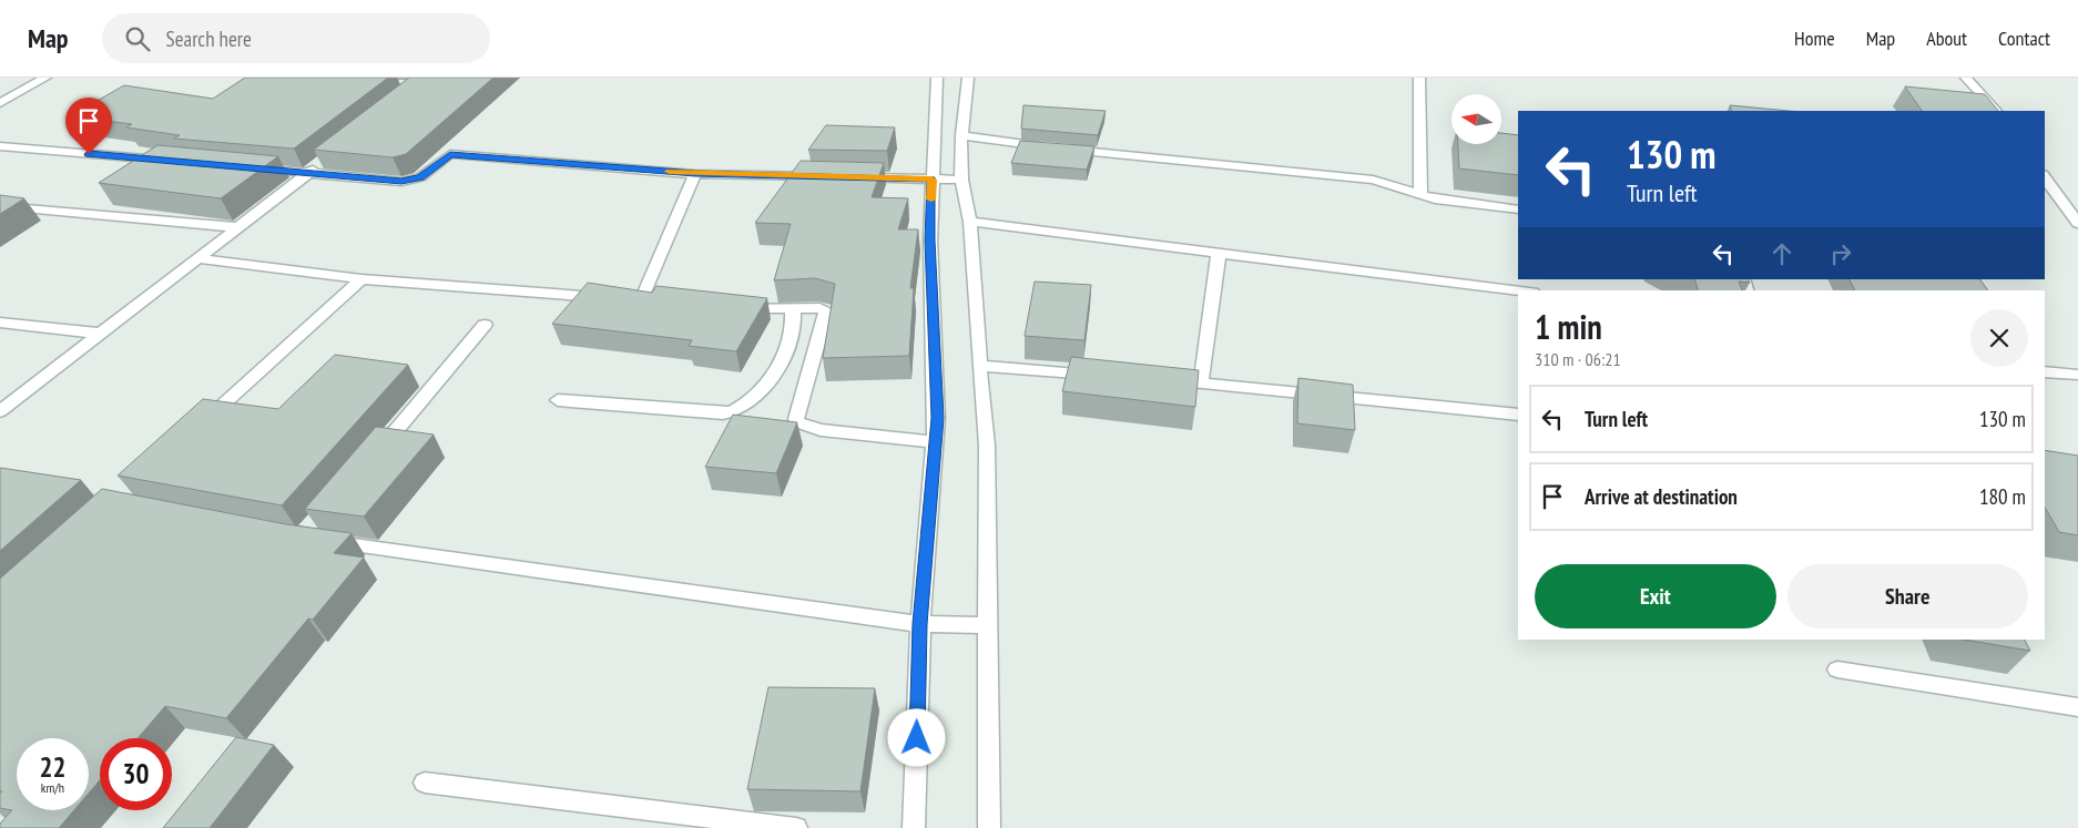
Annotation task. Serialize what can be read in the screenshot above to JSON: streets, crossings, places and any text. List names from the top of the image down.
{
  "north": "left",
  "page": {
    "header": "Map",
    "search": "Search here",
    "nav": [
      "Home",
      "Map",
      "About",
      "Contact"
    ],
    "turn": ["130 m", "Turn left"],
    "heading": ["1 min", "310 m · 06:21"],
    "list": [
      {
        "name": "Turn left",
        "value": "130 m"
      },
      {
        "name": "Arrive at destination",
        "value": "180 m"
      }
    ],
    "buttons": ["Exit", "Share"],
    "speed": "22 km/h",
    "limit": "30"
  }
}
